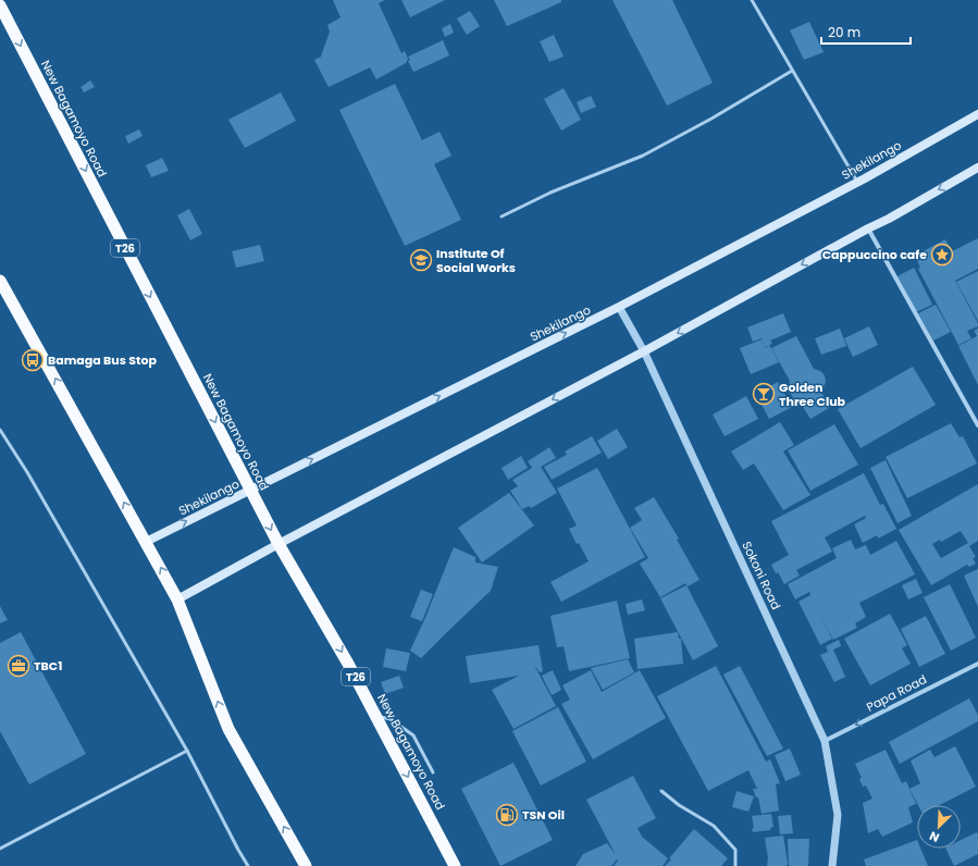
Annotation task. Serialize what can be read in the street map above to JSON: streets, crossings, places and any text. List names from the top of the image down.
{
  "streets": {
    "highway": ["New Bagamoyo Road", "T26"],
    "main road": ["Shekilango"],
    "street": ["Sokoni Road", "Papa Road"]
  },
  "crossings": [
    ["New Bagamoyo Road", "Shekilango"],
    ["Shekilango", "Sokoni Road"],
    ["Sokoni Road", "Papa Road"]
  ],
  "one_way": ["New Bagamoyo Road", "Papa Road"],
  "places": {
    "place": ["Cappuccino cafe"],
    "school or university": ["Institute Of Social Works"],
    "bus stop": ["Bamaga Bus Stop"],
    "bar": ["Golden Three Club"],
    "office": ["TBC1"],
    "fuel station": ["TSN Oil"]
  },
  "scale_bar": "20 m",
  "north": "bottom left"
}
